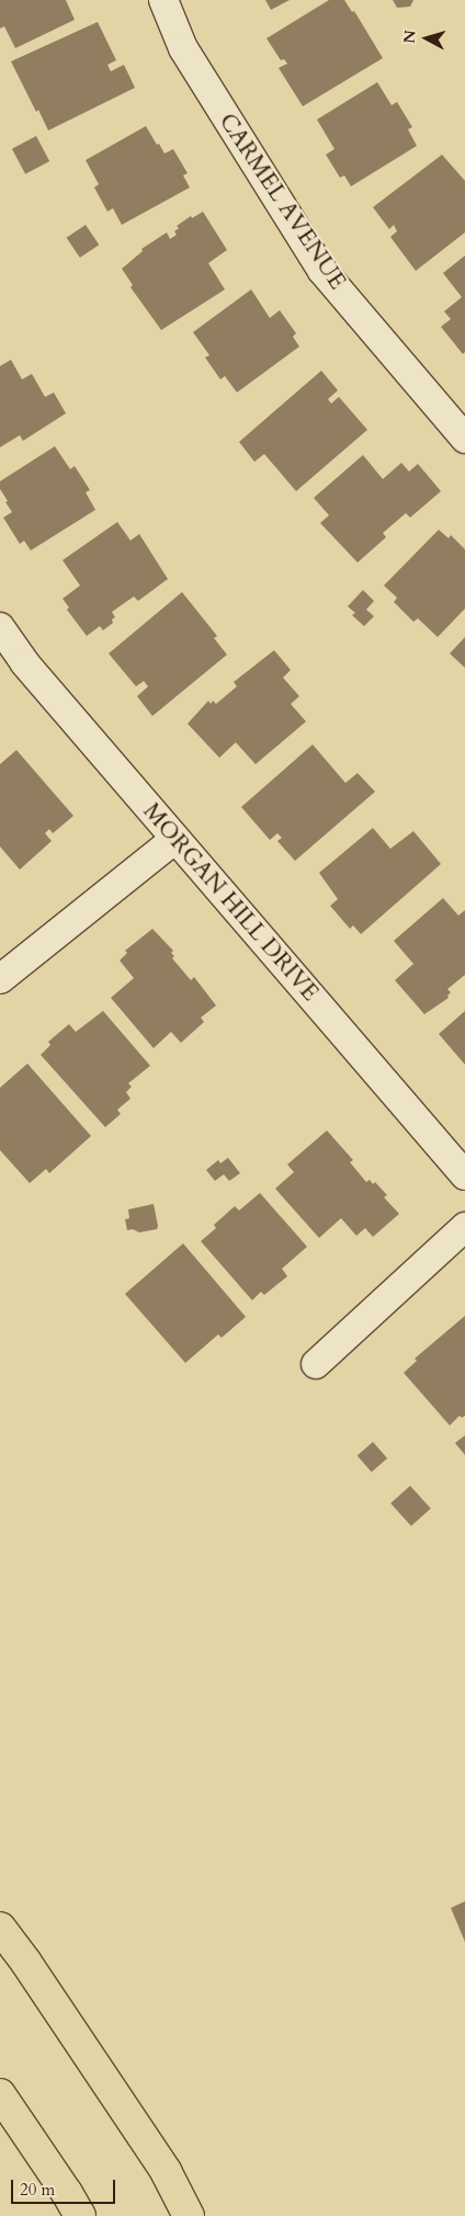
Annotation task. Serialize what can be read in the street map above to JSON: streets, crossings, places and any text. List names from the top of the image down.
{
  "streets": {
    "street": ["CARMEL AVENUE", "MORGAN HILL DRIVE"]
  },
  "scale_bar": "20 m",
  "north": "left"
}
